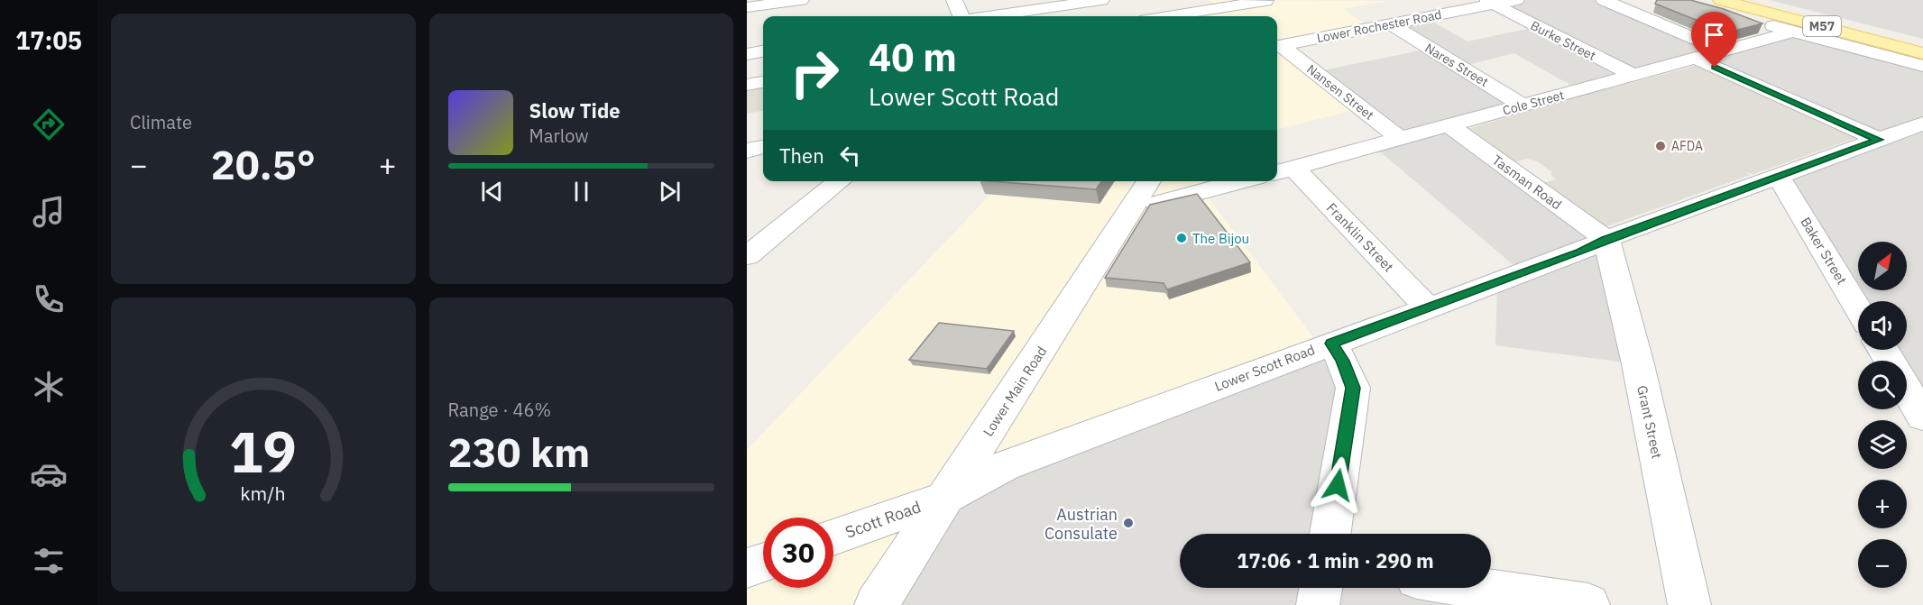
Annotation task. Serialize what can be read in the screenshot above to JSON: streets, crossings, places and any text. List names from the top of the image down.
{
  "streets": {
    "main road": ["M57"],
    "street": [
      "Lower Rochester Road",
      "Burke Street",
      "Nares Street",
      "Nansen Street",
      "Cole Street",
      "Tasman Road",
      "Franklin Street",
      "Baker Street",
      "Lower Scott Road",
      "Lower Main Road",
      "Grant Street",
      "Scott Road"
    ]
  },
  "crossings": [
    ["Lower Rochester Road", "Burke Street"],
    ["Lower Rochester Road", "Nares Street"],
    ["Burke Street", "Cole Street"],
    ["Nares Street", "Cole Street"],
    ["Nansen Street", "Cole Street"],
    ["Cole Street", "Tasman Road"],
    ["Cole Street", "Franklin Street"],
    ["Tasman Road", "Lower Scott Road"],
    ["Tasman Road", "Grant Street"],
    ["Franklin Street", "Lower Scott Road"],
    ["Baker Street", "Lower Scott Road"],
    ["Lower Scott Road", "Lower Main Road"],
    ["Lower Scott Road", "Grant Street"],
    ["Lower Scott Road", "Scott Road"],
    ["Lower Main Road", "Scott Road"]
  ],
  "places": ["AFDA", "The Bijou", "Austrian Consulate"],
  "north": "top right",
  "page": {
    "tabs": "17:05",
    "tile": [
      "Climate",
      ["Range · 46%", "230 km"]
    ],
    "turn": ["40 m", "Lower Scott Road"],
    "song": ["Slow Tide", "Marlow"],
    "then": "Then",
    "heat": ["−", "20.5°", "+"],
    "map_buttons": ["+", "−"],
    "limit": "30",
    "trip": "17:06 · 1 min · 290 m",
    "gauge": ["19", "km/h"]
  }
}
